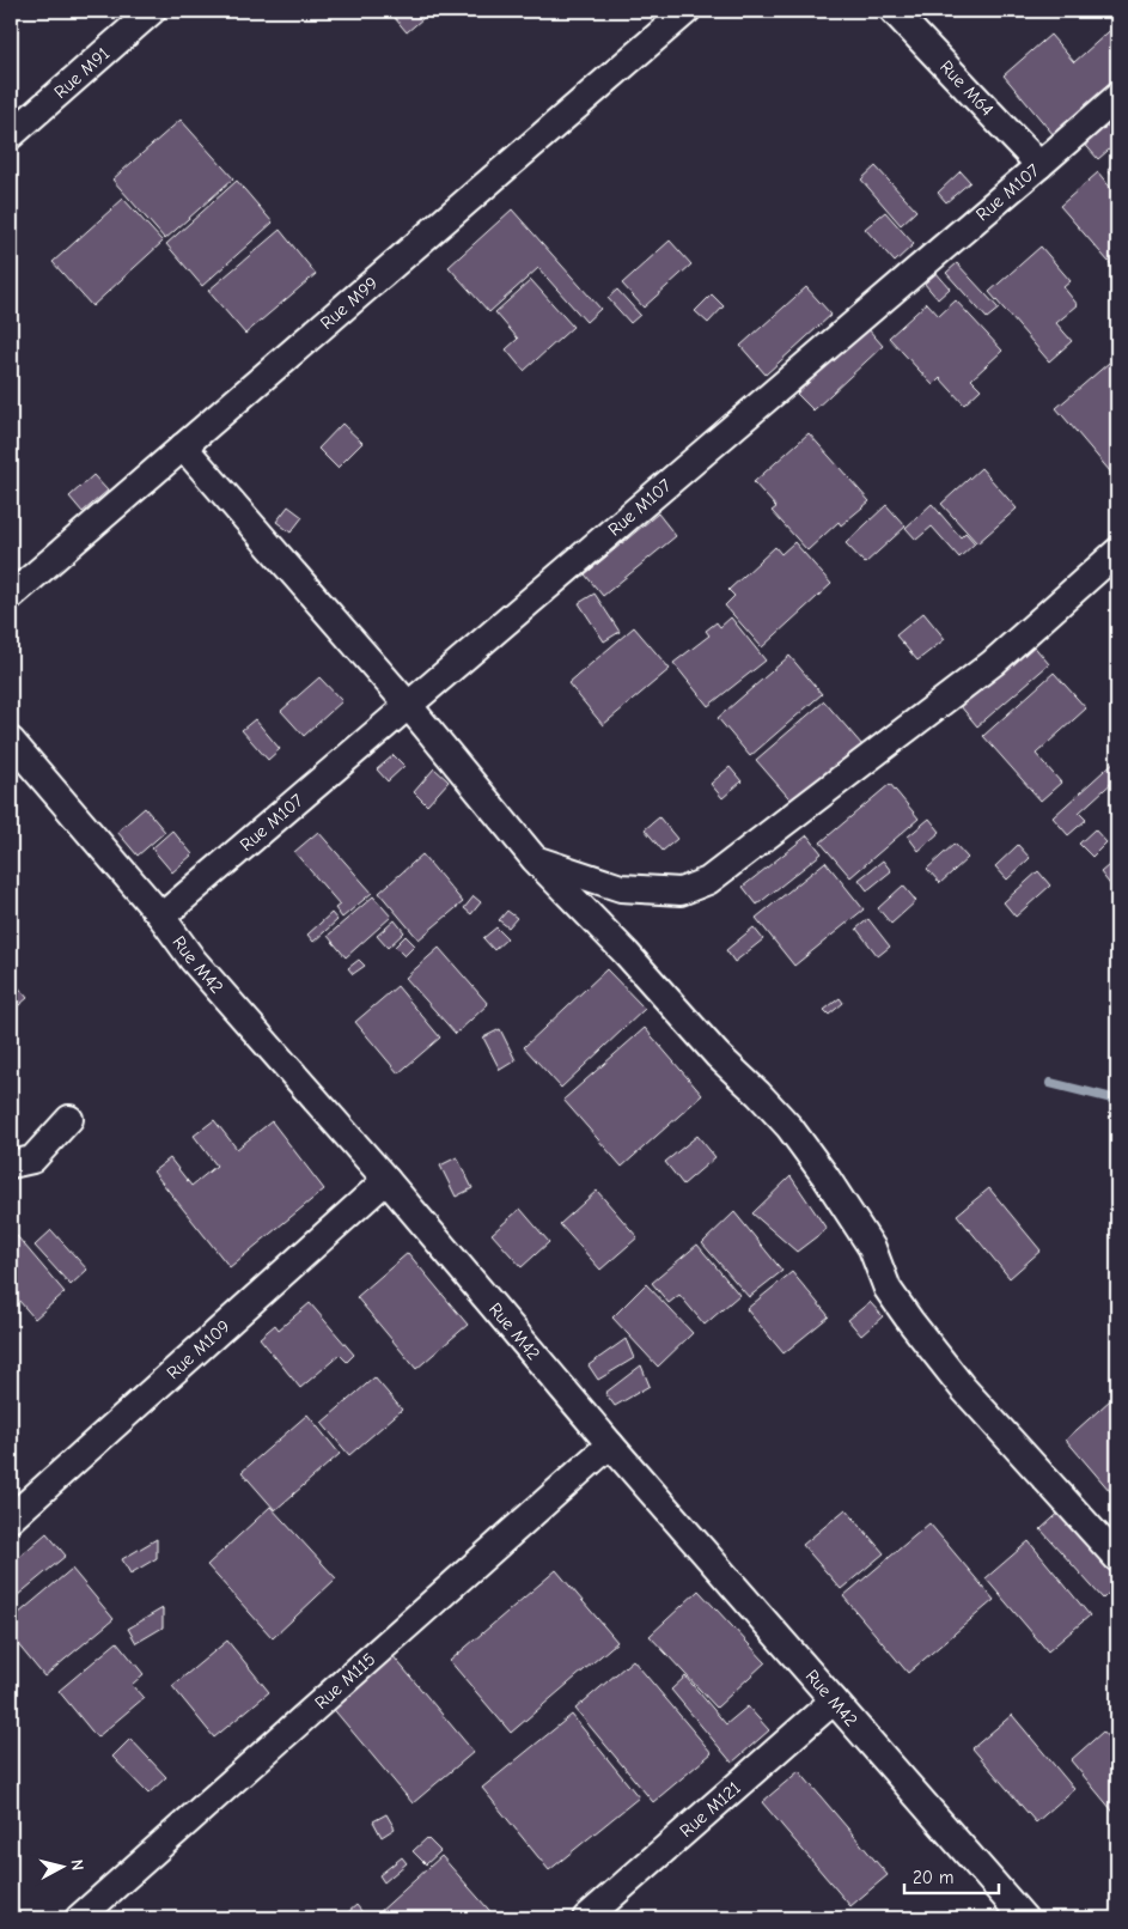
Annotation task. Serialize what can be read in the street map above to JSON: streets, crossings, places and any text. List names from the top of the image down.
{
  "streets": {
    "street": [
      "Rue M91",
      "Rue M64",
      "Rue M107",
      "Rue M99",
      "Rue M42",
      "Rue M109",
      "Rue M115",
      "Rue M121"
    ]
  },
  "crossings": [
    ["Rue M64", "Rue M107"],
    ["Rue M107", "Rue M42"],
    ["Rue M42", "Rue M109"],
    ["Rue M42", "Rue M115"],
    ["Rue M42", "Rue M121"]
  ],
  "scale_bar": "20 m",
  "north": "right"
}
